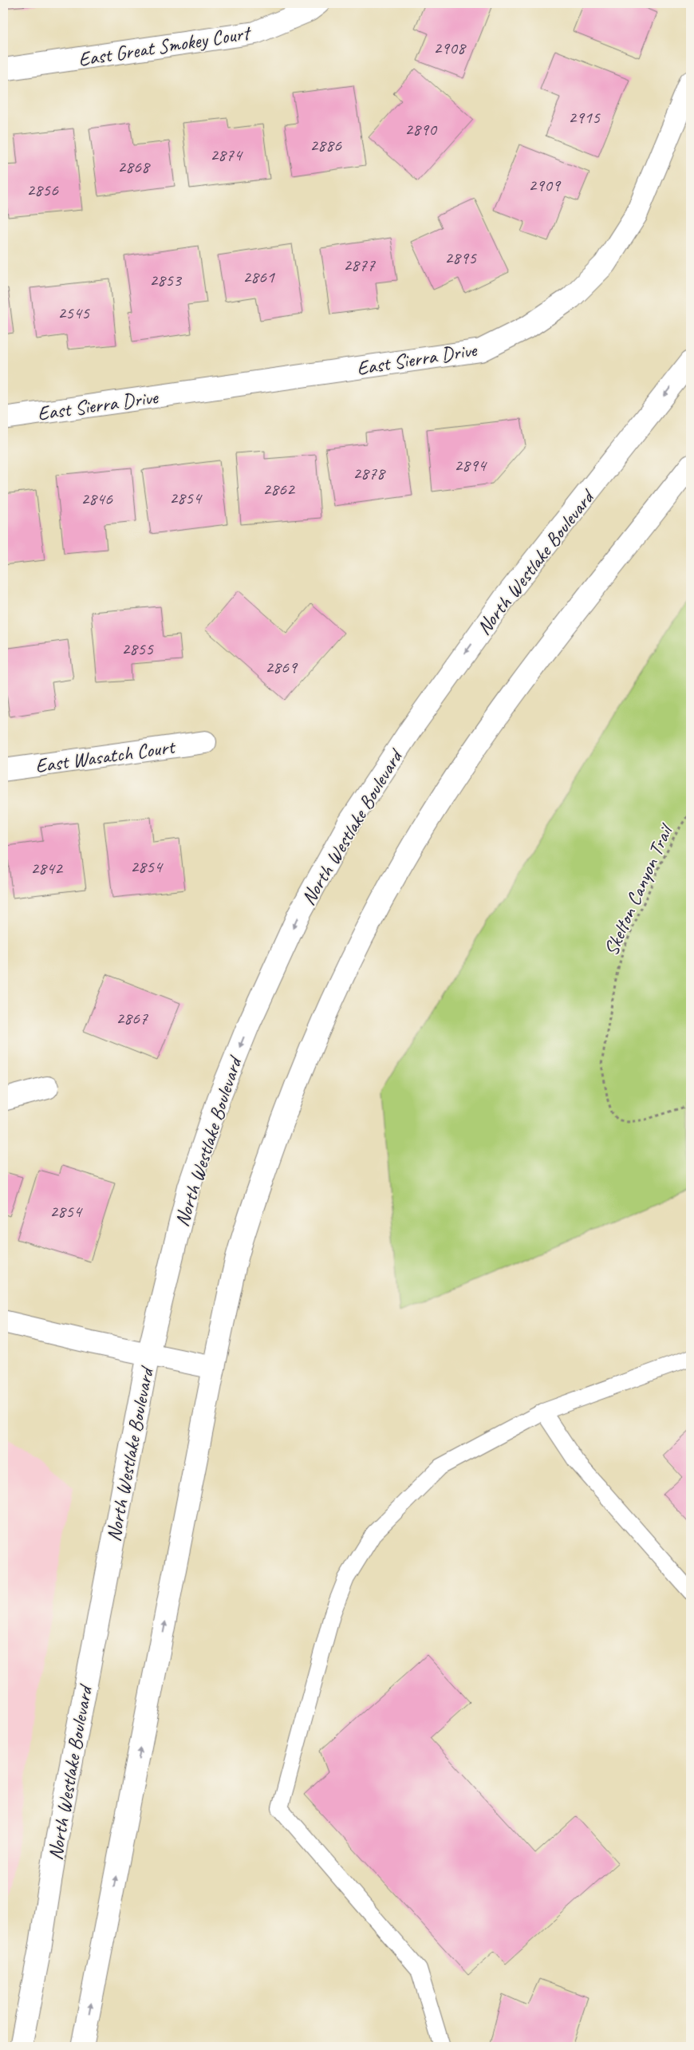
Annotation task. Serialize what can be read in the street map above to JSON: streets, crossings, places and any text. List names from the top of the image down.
{
  "streets": {
    "main road": [
      "East Great Smokey Court",
      "East Sierra Drive",
      "North Westlake Boulevard",
      "East Wasatch Court"
    ],
    "path": ["Skelton Canyon Trail"]
  },
  "house_numbers": [
    "2908",
    "2915",
    "2890",
    "2886",
    "2874",
    "2868",
    "2909",
    "2856",
    "2895",
    "2877",
    "2861",
    "2853",
    "2545",
    "2894",
    "2878",
    "2862",
    "2854",
    "2846",
    "2855",
    "2869",
    "2854",
    "2842",
    "2867",
    "2854"
  ]
}
